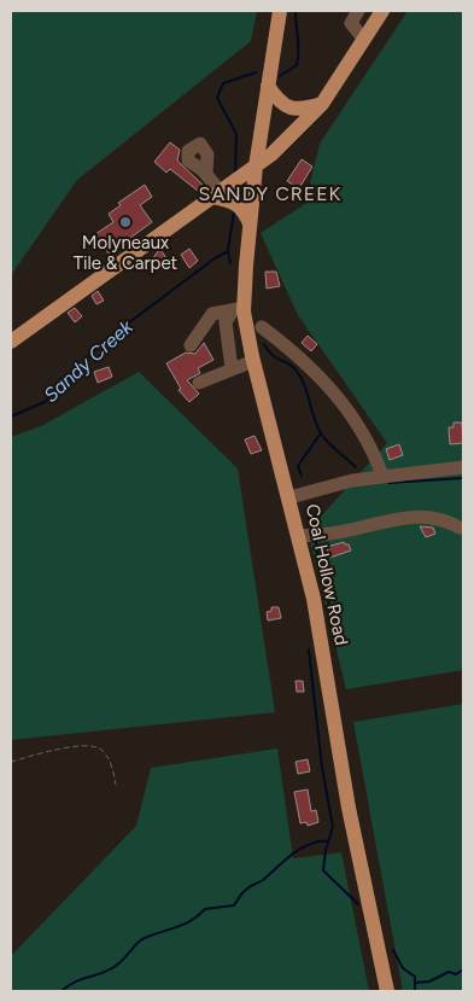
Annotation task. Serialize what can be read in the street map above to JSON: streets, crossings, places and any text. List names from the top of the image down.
{
  "streets": {
    "main road": ["Coal Hollow Road"]
  },
  "districts": ["SANDY CREEK"],
  "water": ["Sandy Creek"],
  "places": ["Molyneaux Tile & Carpet"]
}
